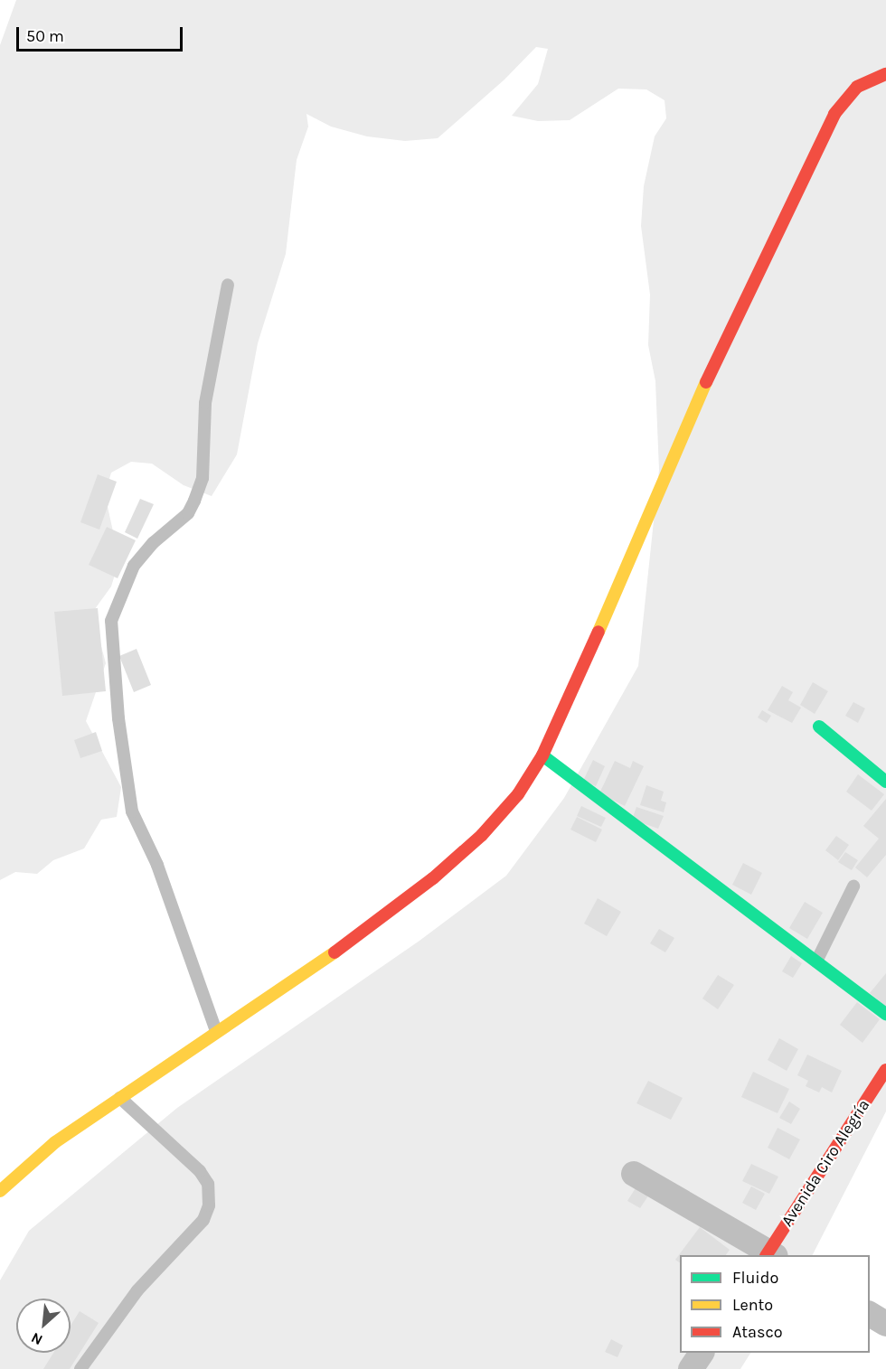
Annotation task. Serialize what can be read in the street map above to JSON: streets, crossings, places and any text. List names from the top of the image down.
{
  "streets": {
    "street": ["Avenida Ciro Alegría"]
  },
  "legend": ["Fluido", "Lento", "Atasco"],
  "scale_bar": "50 m",
  "north": "bottom left"
}
